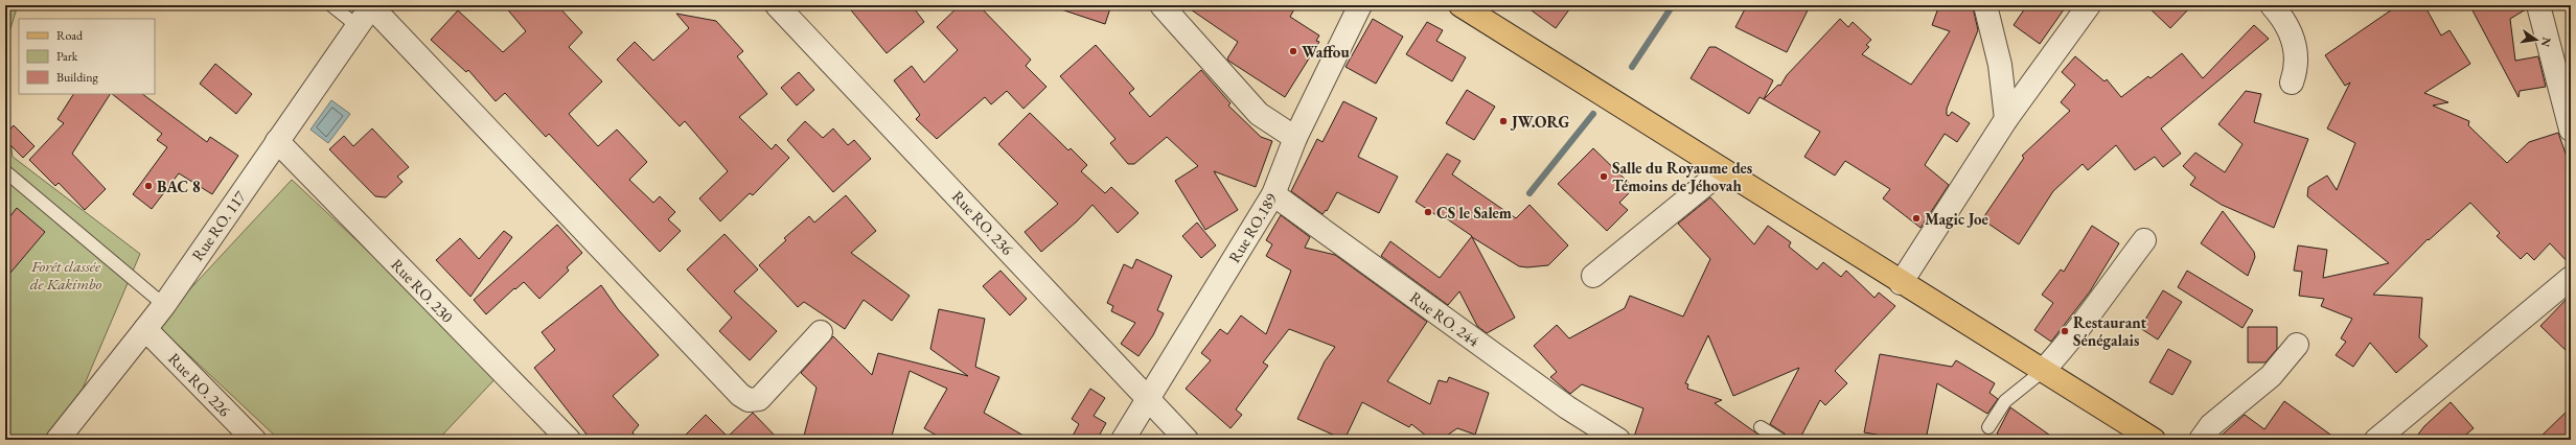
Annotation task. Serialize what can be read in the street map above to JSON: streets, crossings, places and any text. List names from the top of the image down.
{
  "streets": {
    "street": [
      "Rue RO. 236",
      "Rue RO. 117",
      "Rue RO.189",
      "Rue RO. 230",
      "Rue RO. 244",
      "Rue RO. 226"
    ]
  },
  "crossings": [
    ["Rue RO. 236", "Rue RO.189"],
    ["Rue RO. 117", "Rue RO. 230"],
    ["Rue RO. 117", "Rue RO. 226"],
    ["Rue RO.189", "Rue RO. 244"]
  ],
  "parks": ["Forêt classée de Kakimbo"],
  "places": [
    "Waffou",
    "JW.ORG",
    "Salle du Royaume des Témoins de Jéhovah",
    "BAC 8",
    "CS le Salem",
    "Magic Joe",
    "Restaurant Sénégalais"
  ],
  "legend": ["Road", "Park", "Building"],
  "north": "right"
}
